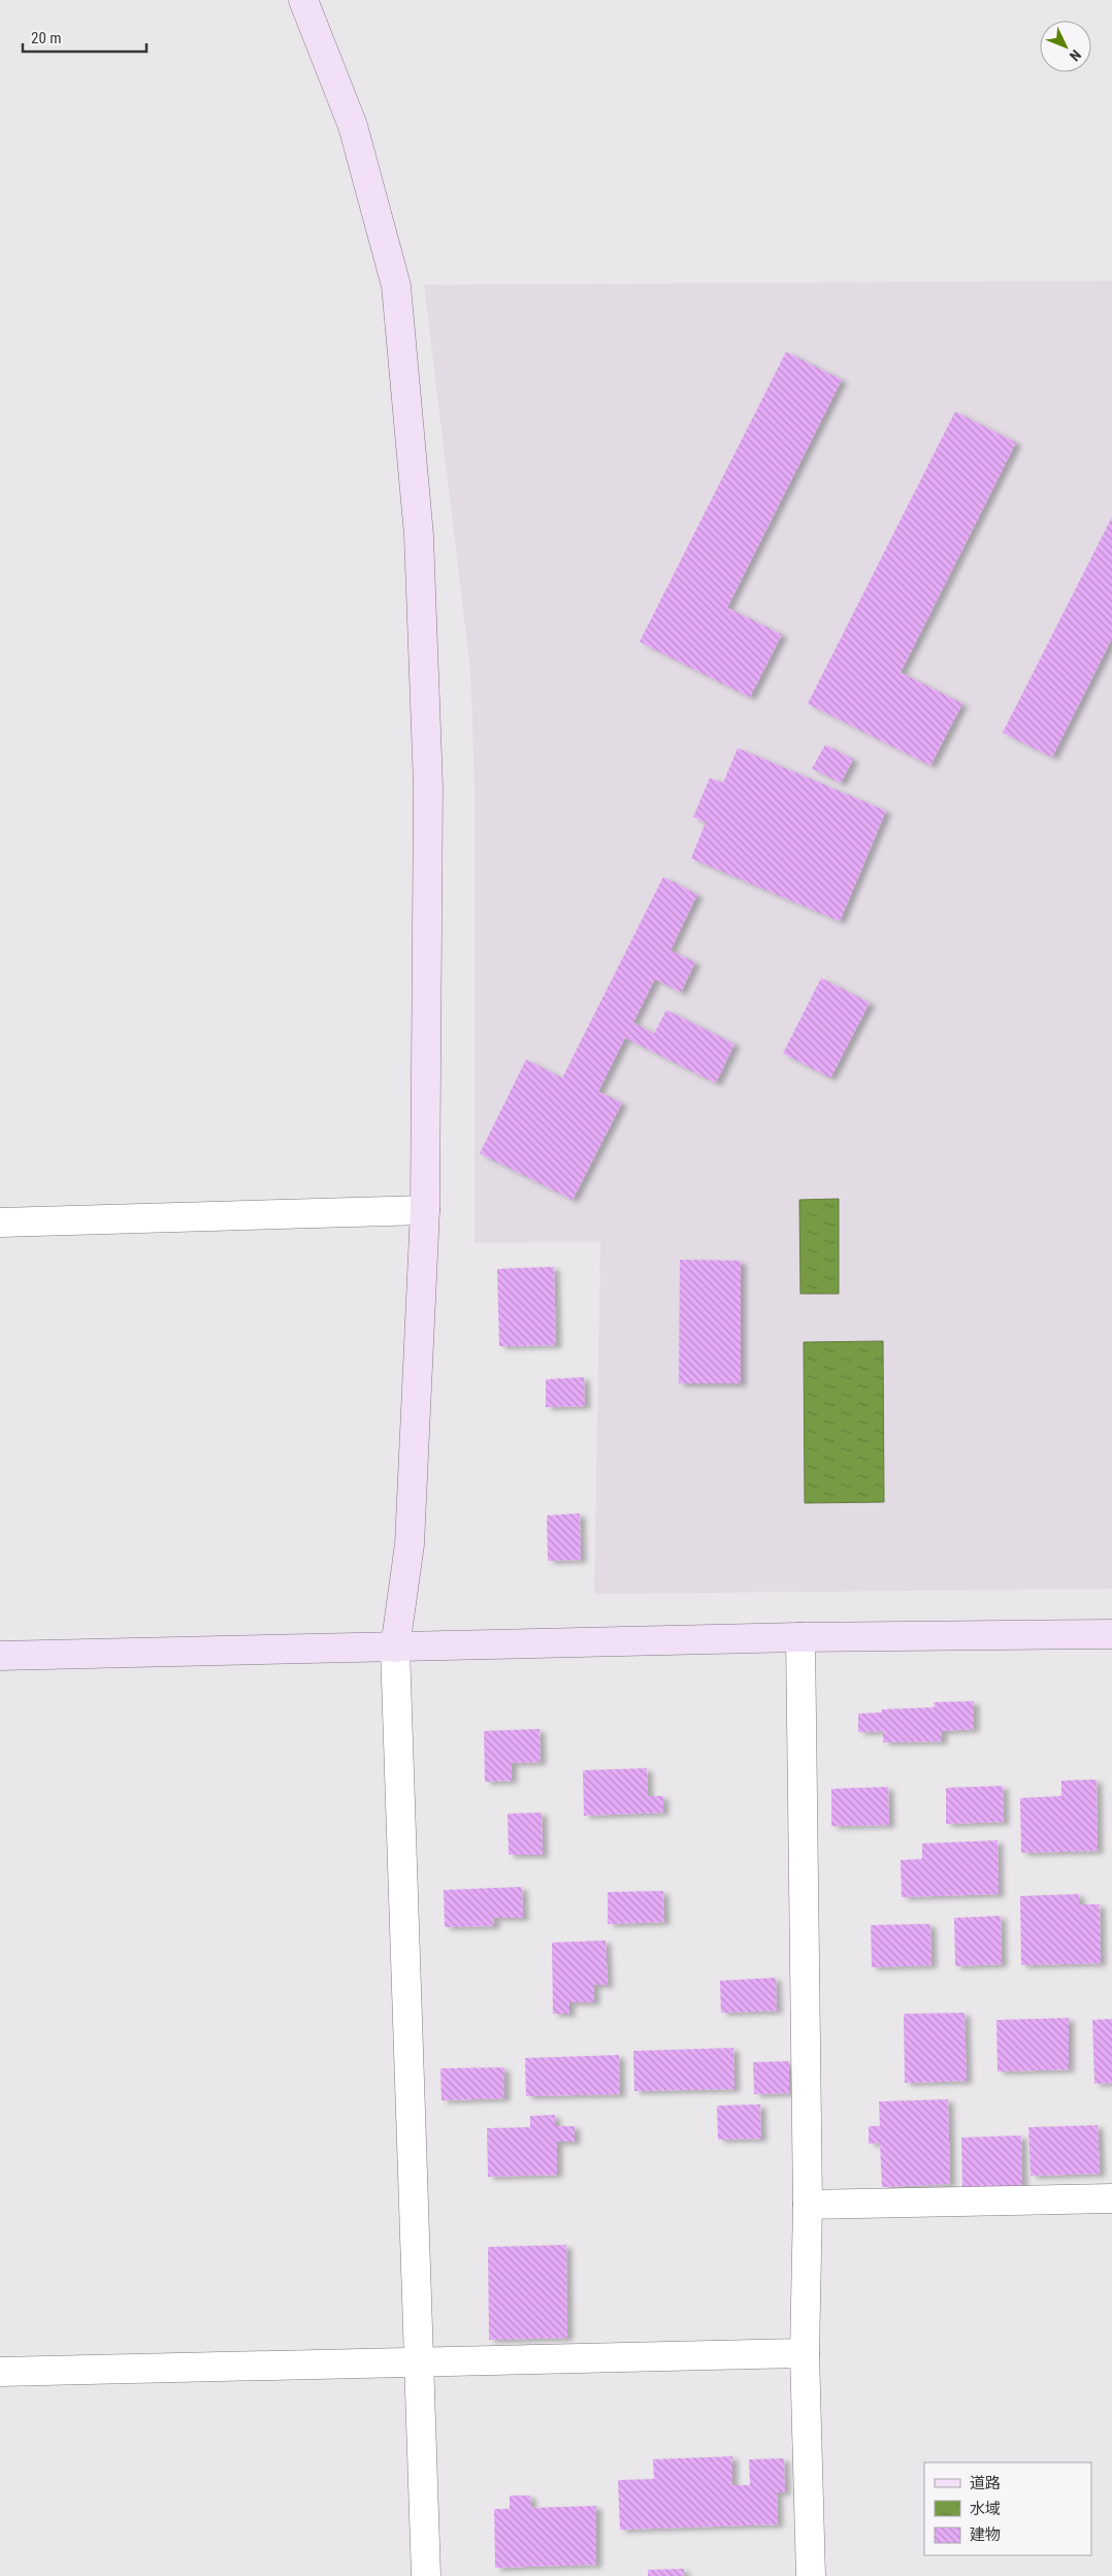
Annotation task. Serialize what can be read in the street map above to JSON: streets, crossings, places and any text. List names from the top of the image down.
{
  "legend": ["道路", "水域", "建物"],
  "scale_bar": "20 m",
  "north": "bottom right"
}
